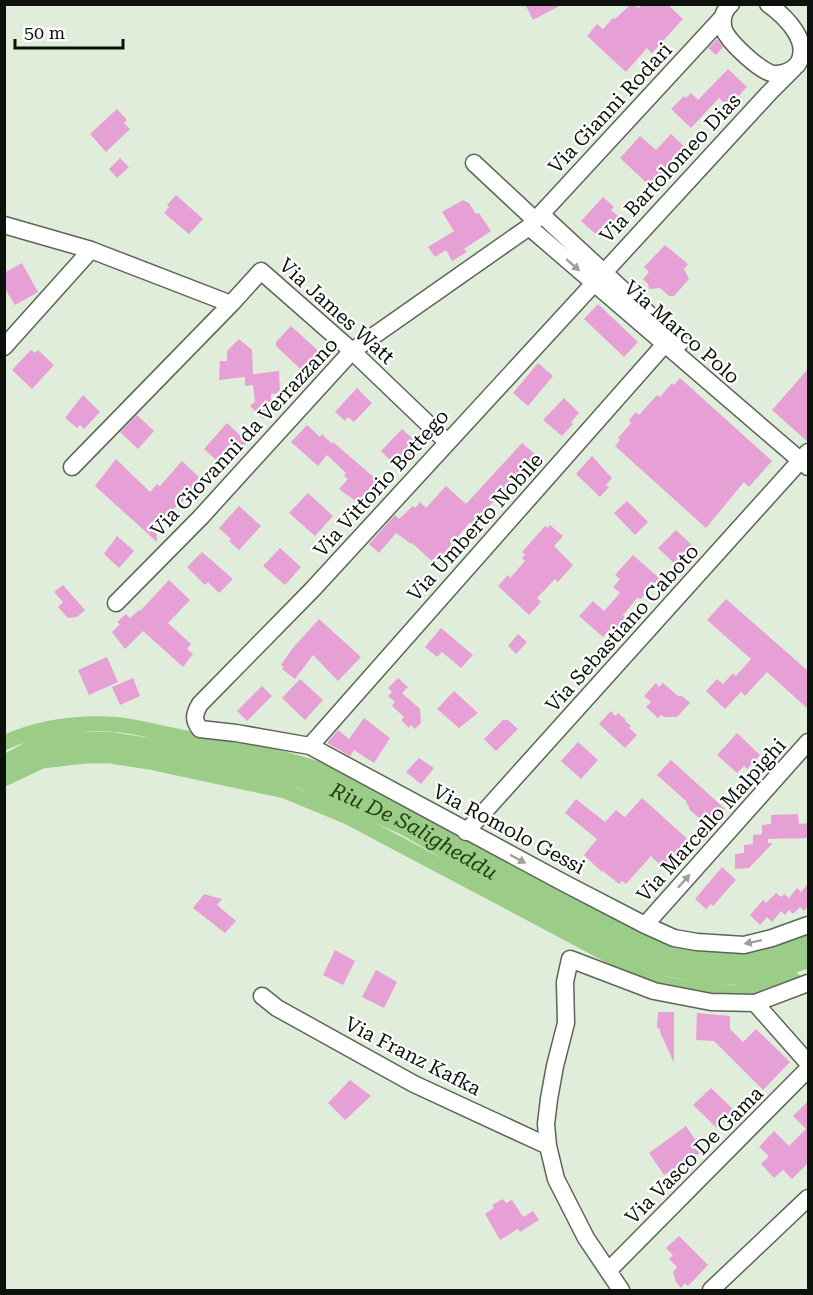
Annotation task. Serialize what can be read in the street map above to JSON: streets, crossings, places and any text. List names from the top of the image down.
{
  "streets": {
    "street": [
      "Via Gianni Rodari",
      "Via Bartolomeo Dias",
      "Via James Watt",
      "Via Marco Polo",
      "Via Giovanni da Verrazzano",
      "Via Vittorio Bottego",
      "Via Umberto Nobile",
      "Via Sebastiano Caboto",
      "Via Marcello Malpighi",
      "Via Romolo Gessi",
      "Via Franz Kafka",
      "Via Vasco De Gama"
    ]
  },
  "crossings": [
    ["Via Gianni Rodari", "Via Marco Polo"],
    ["Via Gianni Rodari", "Via Giovanni da Verrazzano"],
    ["Via Bartolomeo Dias", "Via Marco Polo"],
    ["Via Bartolomeo Dias", "Via Vittorio Bottego"],
    ["Via James Watt", "Via Giovanni da Verrazzano"],
    ["Via James Watt", "Via Vittorio Bottego"],
    ["Via Marco Polo", "Via Giovanni da Verrazzano"],
    ["Via Marco Polo", "Via Vittorio Bottego"],
    ["Via Marco Polo", "Via Umberto Nobile"],
    ["Via Marco Polo", "Via Sebastiano Caboto"],
    ["Via Vittorio Bottego", "Via Romolo Gessi"],
    ["Via Umberto Nobile", "Via Romolo Gessi"],
    ["Via Sebastiano Caboto", "Via Romolo Gessi"],
    ["Via Marcello Malpighi", "Via Romolo Gessi"]
  ],
  "one_way": ["Via Marcello Malpighi"],
  "water": ["Riu De Saligheddu"],
  "scale_bar": "50 m"
}
